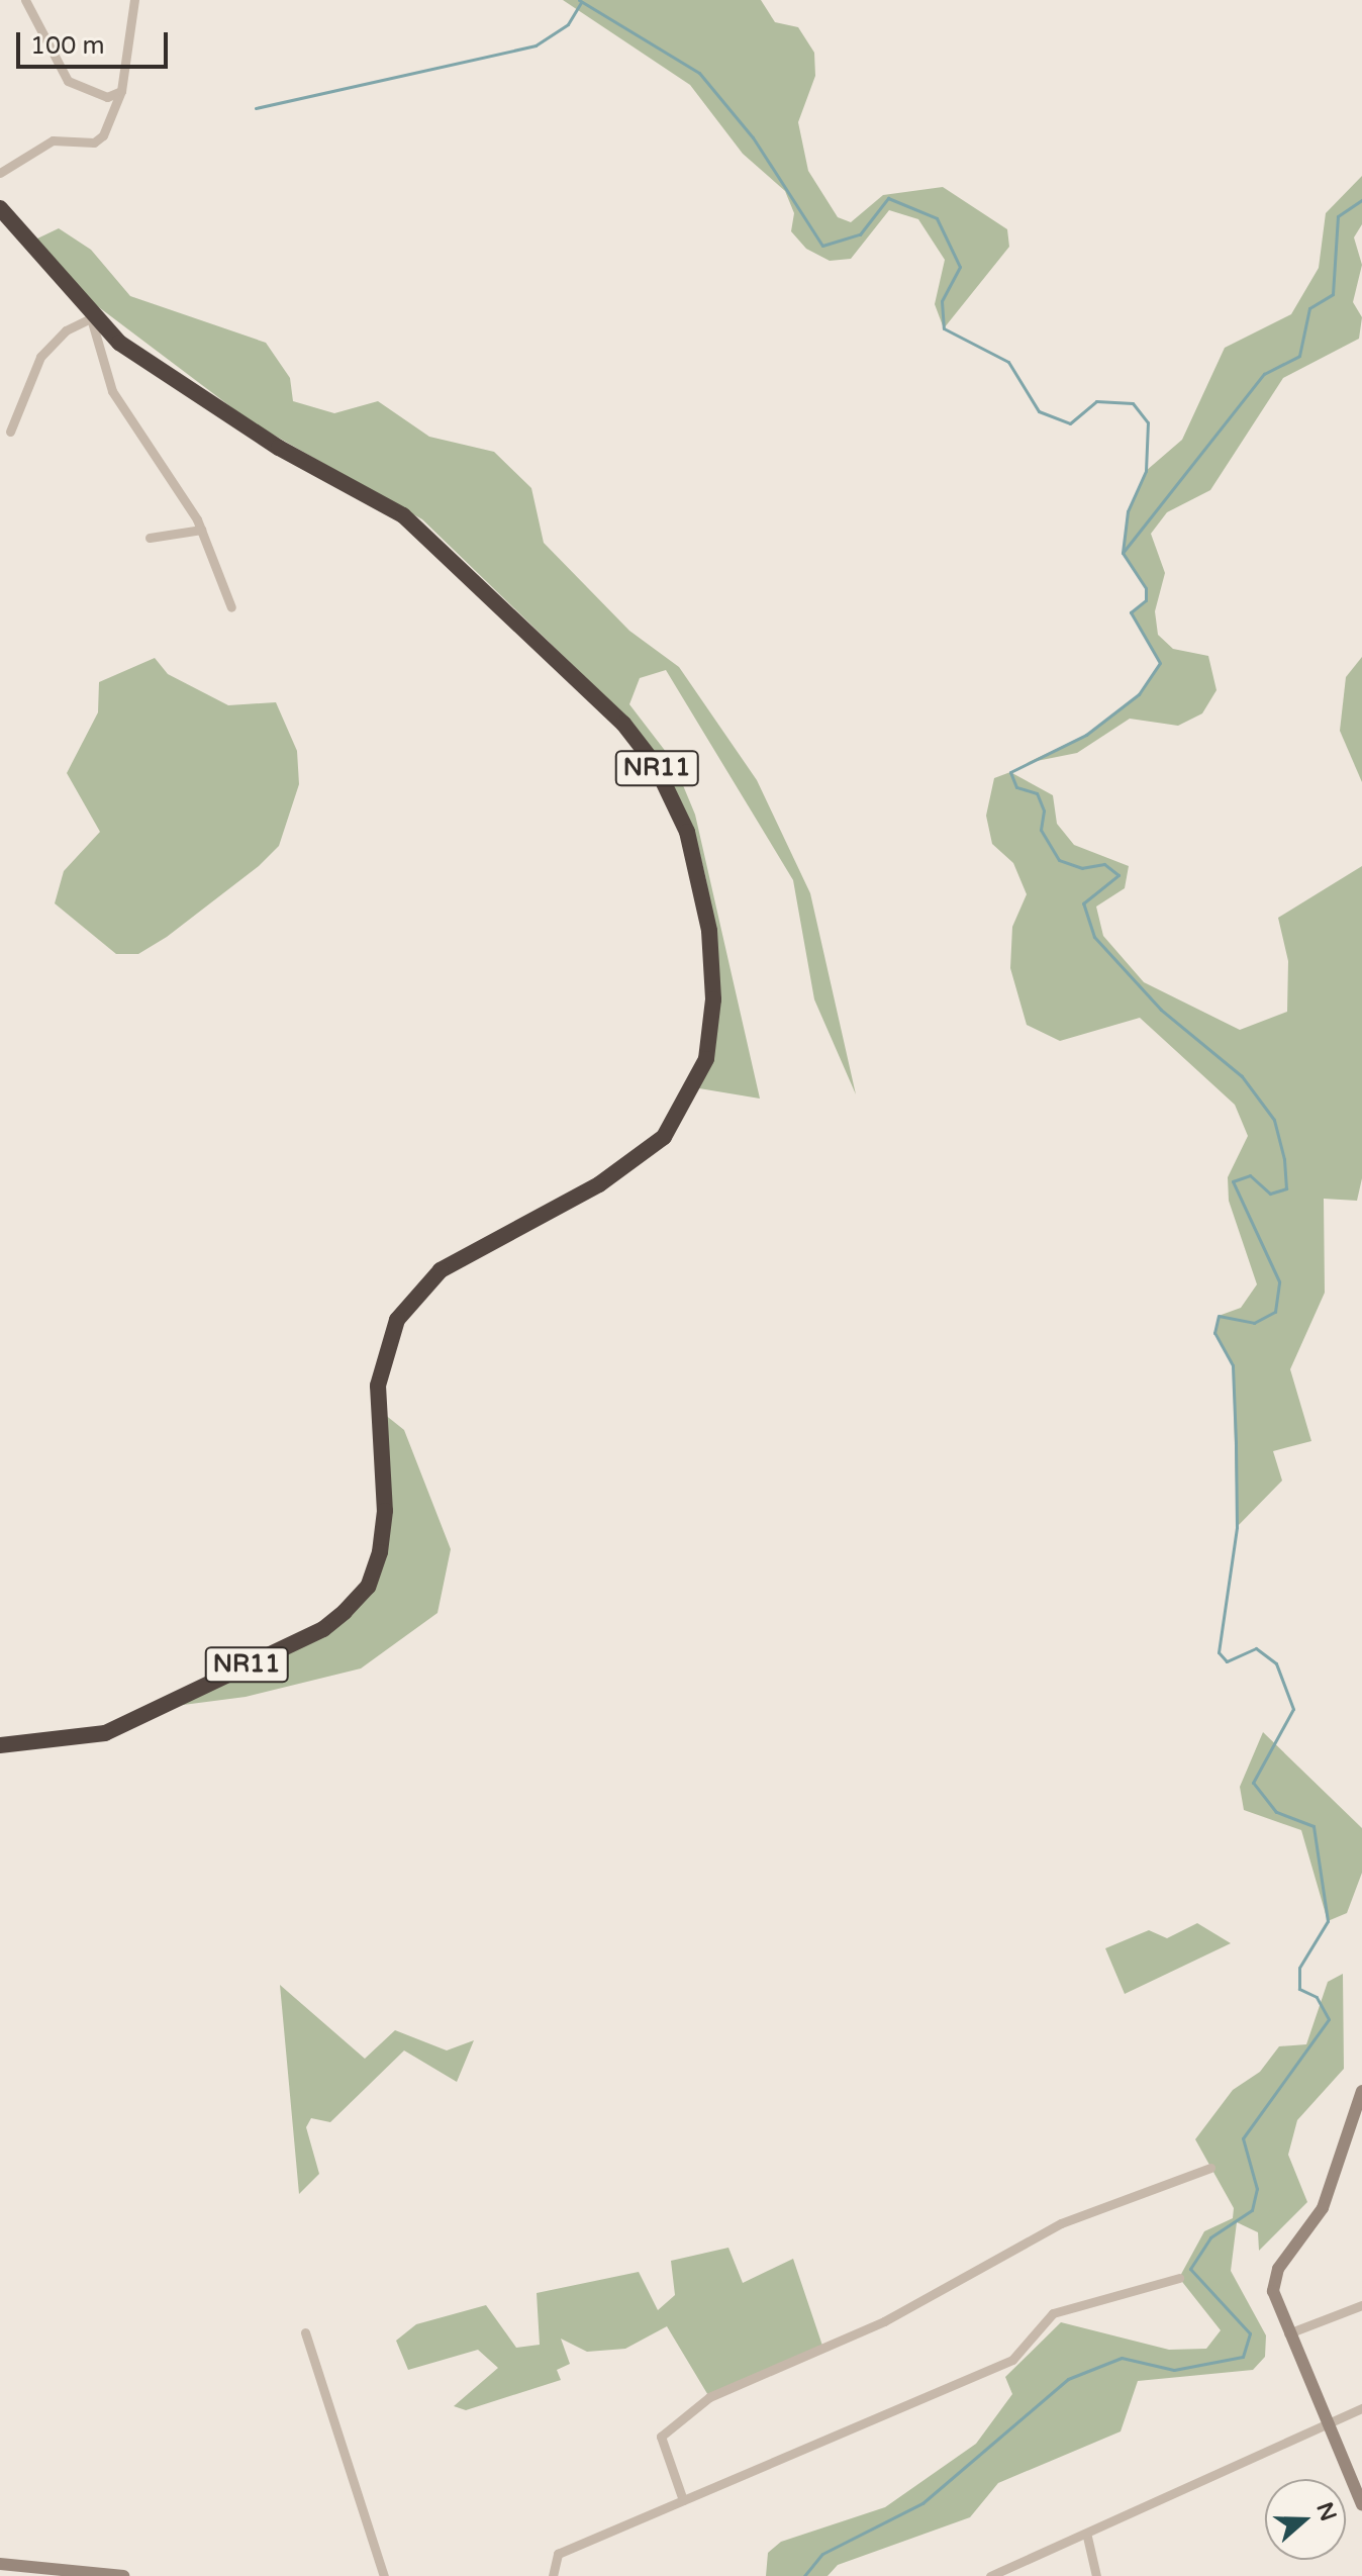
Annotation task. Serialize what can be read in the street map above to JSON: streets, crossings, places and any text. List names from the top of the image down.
{
  "streets": {
    "highway": ["NR11"]
  },
  "scale_bar": "100 m",
  "north": "right"
}
